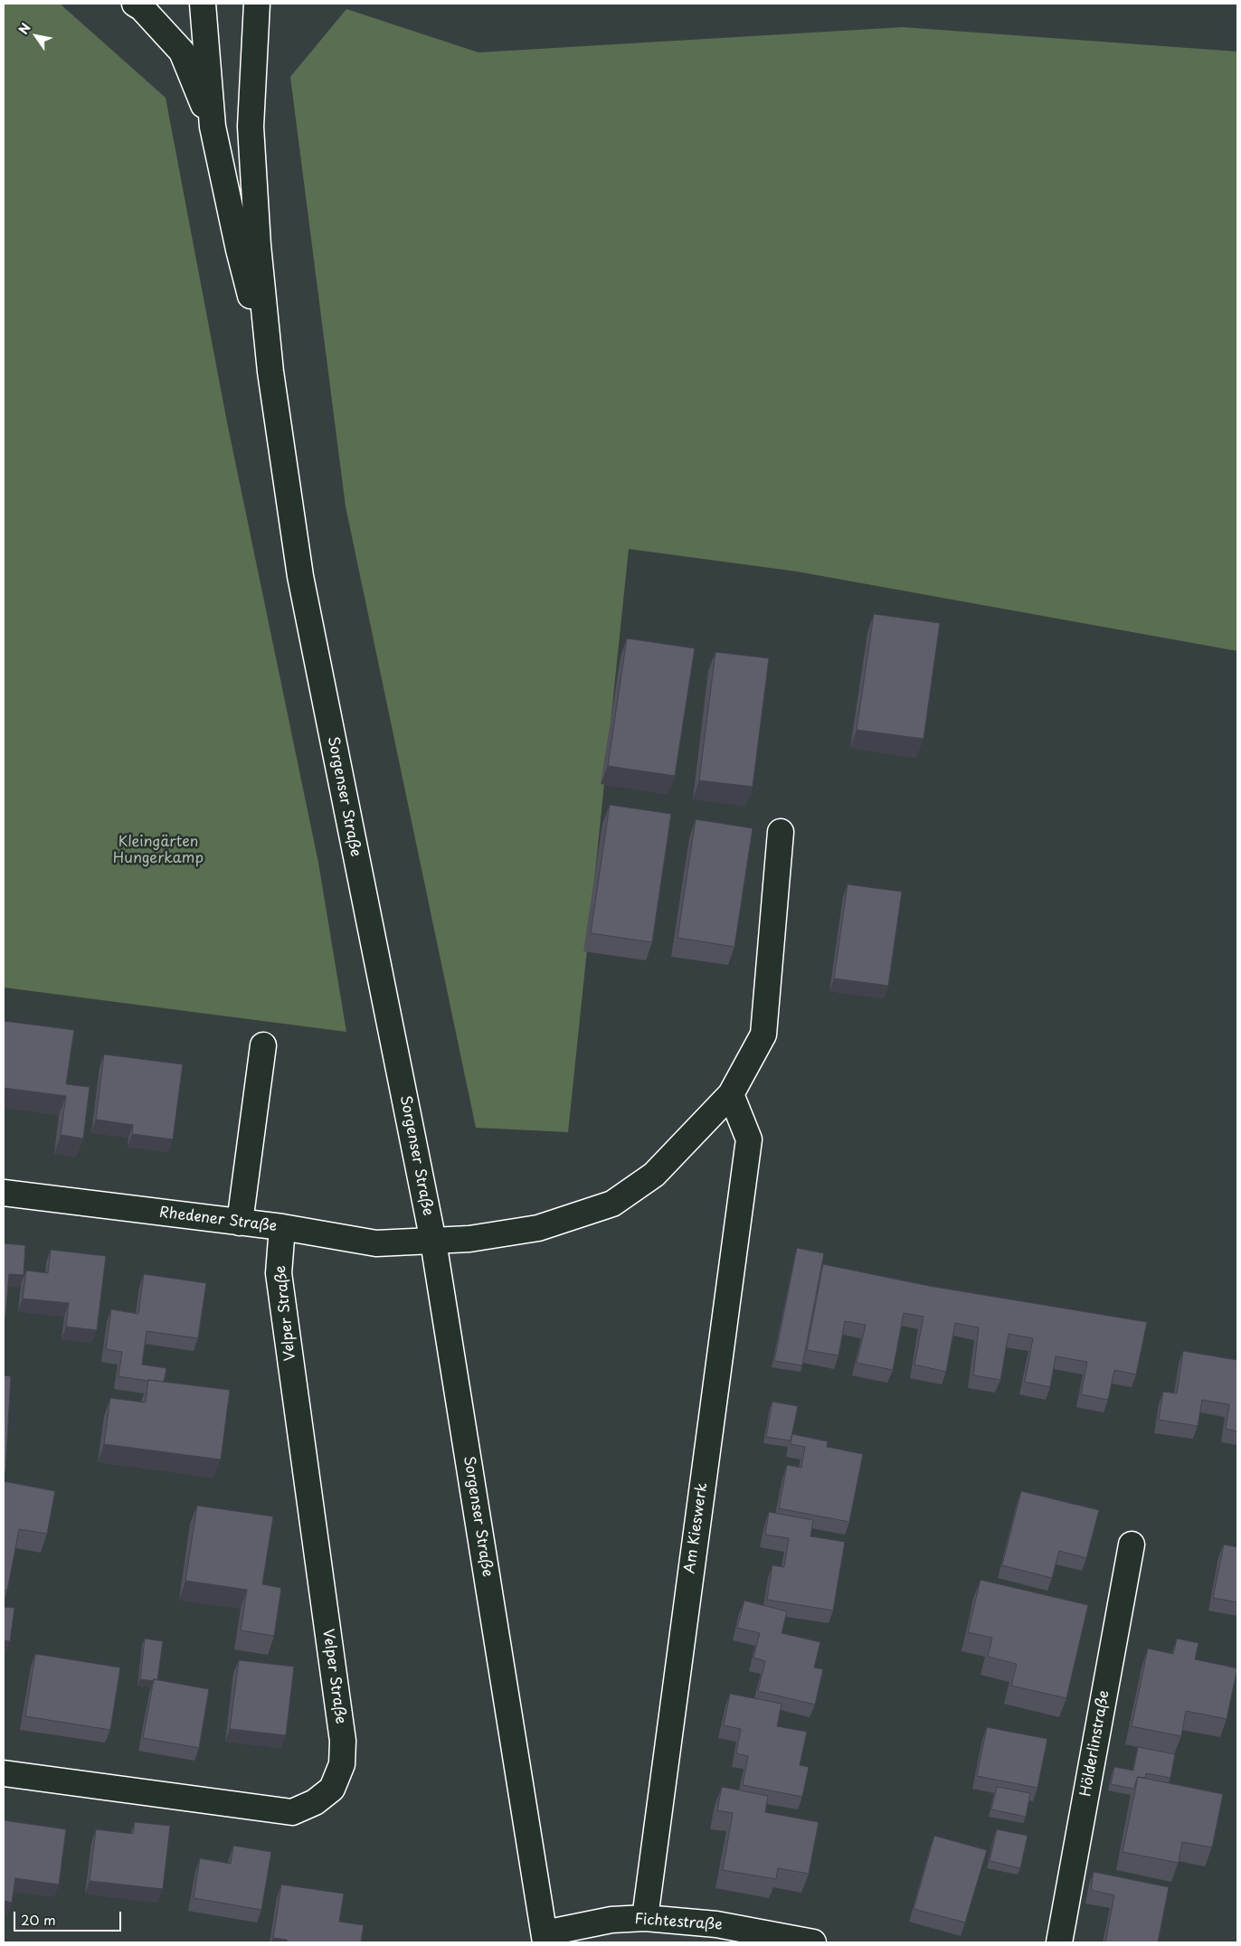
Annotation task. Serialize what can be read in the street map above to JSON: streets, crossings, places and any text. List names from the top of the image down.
{
  "streets": {
    "street": [
      "Sorgenser Straße",
      "Rhedener Straße",
      "Velper Straße",
      "Am Kieswerk",
      "Hölderlinstraße",
      "Fichtestraße"
    ]
  },
  "crossings": [
    ["Sorgenser Straße", "Rhedener Straße"],
    ["Sorgenser Straße", "Fichtestraße"],
    ["Rhedener Straße", "Velper Straße"],
    ["Rhedener Straße", "Am Kieswerk"],
    ["Am Kieswerk", "Fichtestraße"]
  ],
  "parks": ["Kleingärten Hungerkamp"],
  "scale_bar": "20 m",
  "north": "top left"
}
